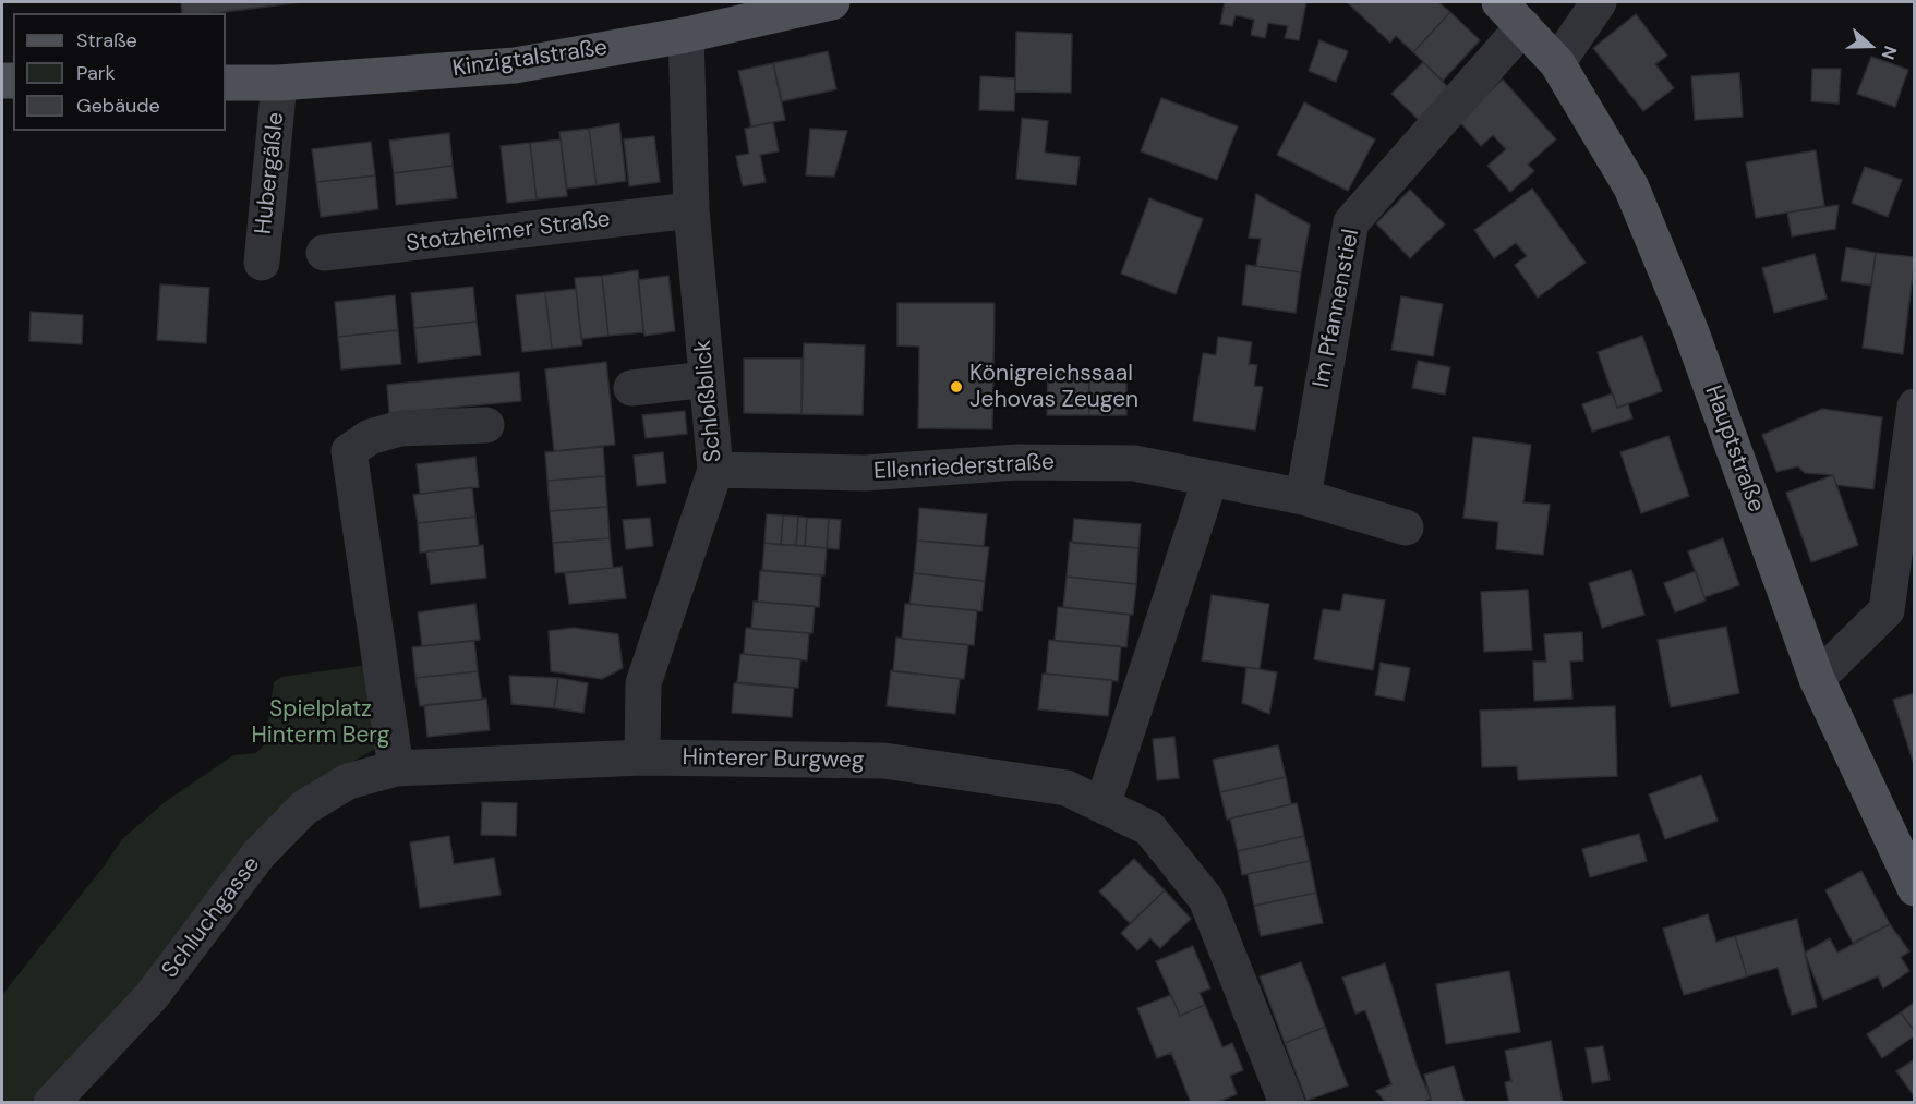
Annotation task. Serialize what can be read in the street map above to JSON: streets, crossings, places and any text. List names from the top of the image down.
{
  "streets": {
    "main road": ["Kinzigtalstraße", "Hauptstraße"],
    "street": [
      "Hubergäßle",
      "Stotzheimer Straße",
      "Im Pfannenstiel",
      "Schloßblick",
      "Ellenriederstraße",
      "Hinterer Burgweg",
      "Schluchgasse"
    ]
  },
  "crossings": [
    ["Kinzigtalstraße", "Hubergäßle"],
    ["Kinzigtalstraße", "Schloßblick"],
    ["Stotzheimer Straße", "Schloßblick"],
    ["Im Pfannenstiel", "Hauptstraße"],
    ["Im Pfannenstiel", "Ellenriederstraße"],
    ["Schloßblick", "Ellenriederstraße"],
    ["Schloßblick", "Hinterer Burgweg"],
    ["Hinterer Burgweg", "Schluchgasse"]
  ],
  "parks": ["Spielplatz Hinterm Berg"],
  "places": ["Königreichssaal Jehovas Zeugen"],
  "legend": ["Straße", "Park", "Gebäude"],
  "north": "right"
}
